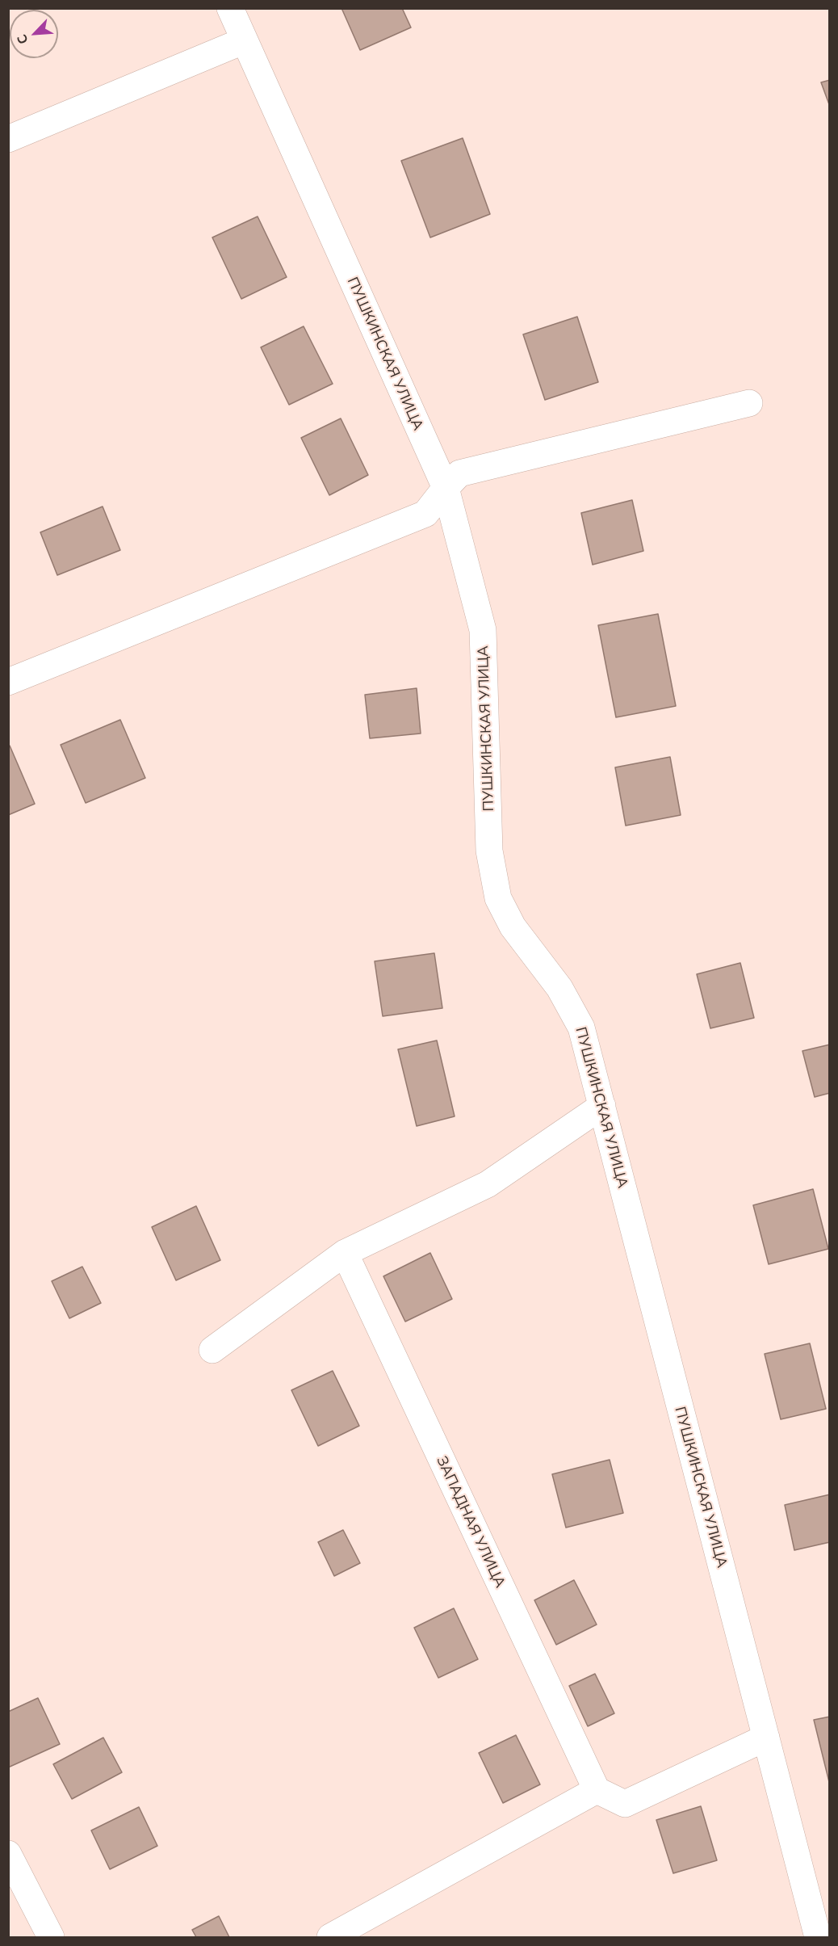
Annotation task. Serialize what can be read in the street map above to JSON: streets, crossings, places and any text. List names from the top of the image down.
{
  "streets": {
    "street": ["ПУШКИНСКАЯ УЛИЦА", "ЗАПАДНАЯ УЛИЦА"]
  },
  "north": "bottom left"
}
